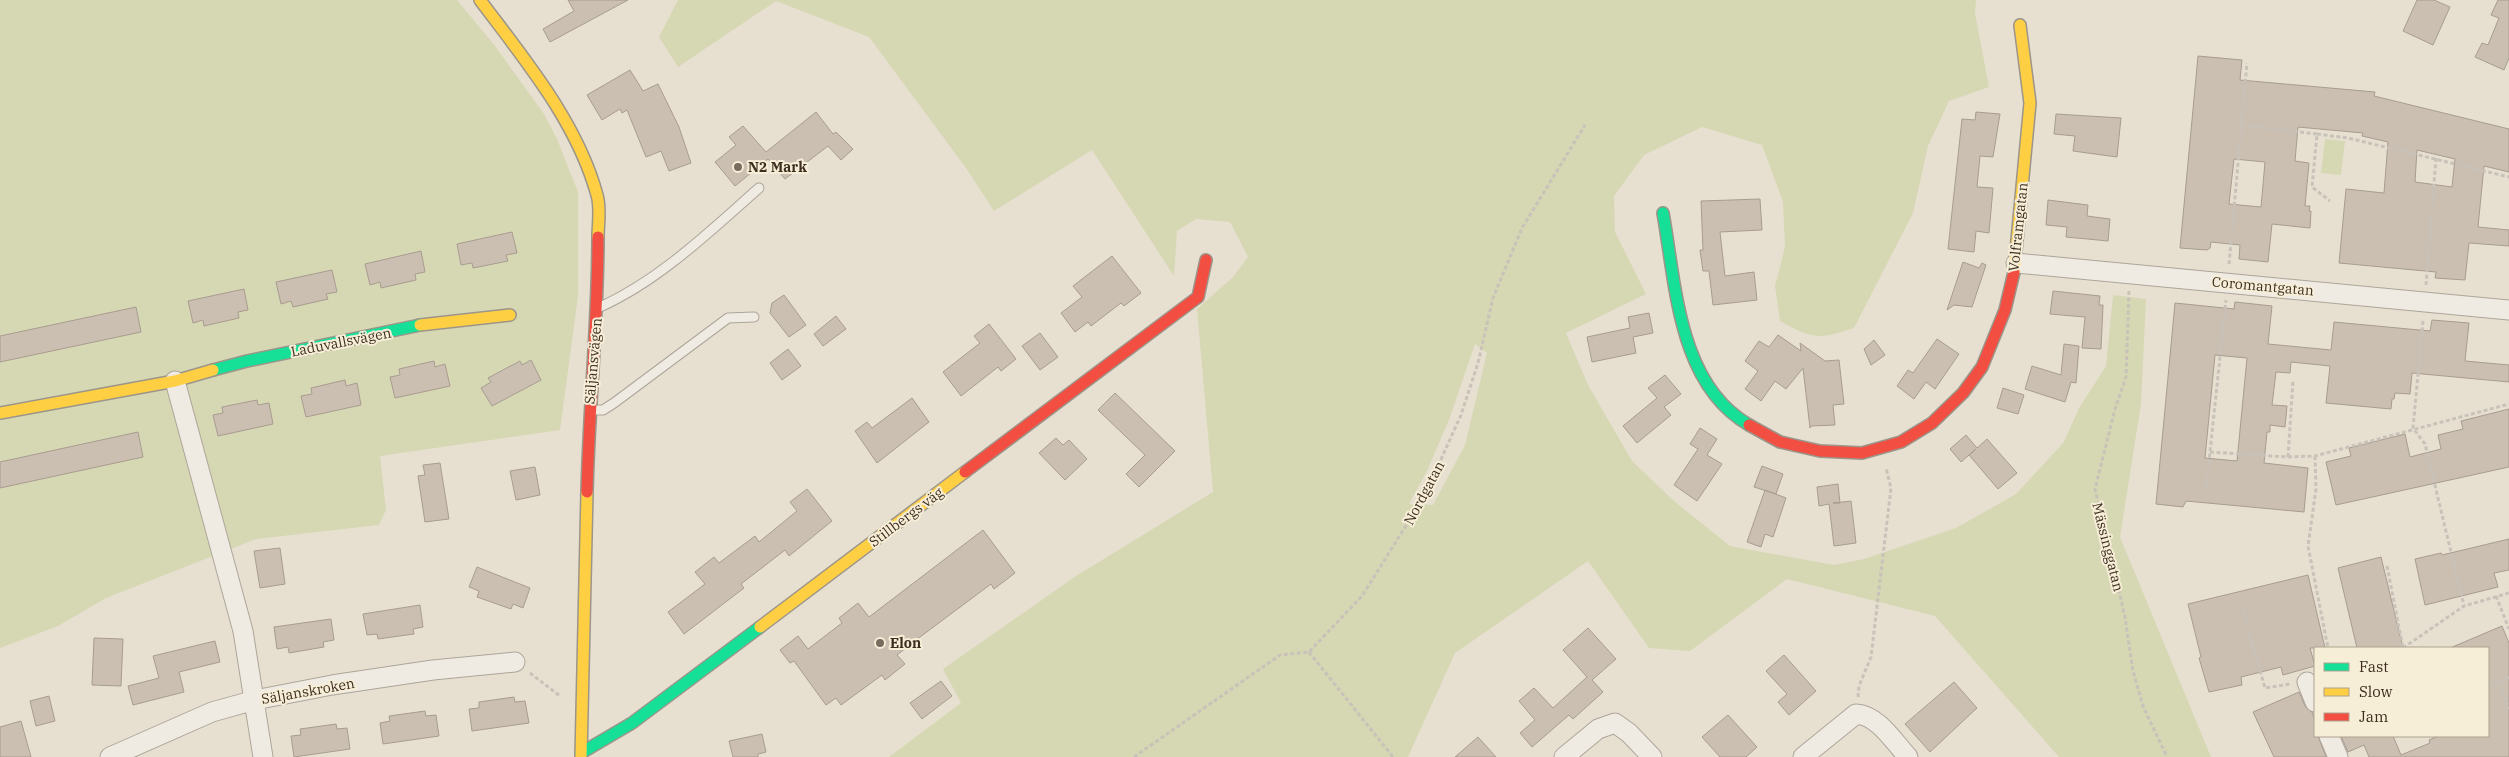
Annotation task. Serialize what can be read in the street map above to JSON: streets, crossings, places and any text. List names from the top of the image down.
{
  "streets": {
    "street": [
      "Volframgatan",
      "Coromantgatan",
      "Laduvallsvägen",
      "Säljansvägen",
      "Stillbergs väg",
      "Säljanskroken"
    ],
    "path": ["Nordgatan", "Mässinggatan"]
  },
  "crossings": [
    ["Volframgatan", "Coromantgatan"],
    ["Coromantgatan", "Mässinggatan"],
    ["Säljansvägen", "Stillbergs väg"]
  ],
  "places": ["N2 Mark", "Elon"],
  "legend": ["Fast", "Slow", "Jam"]
}
